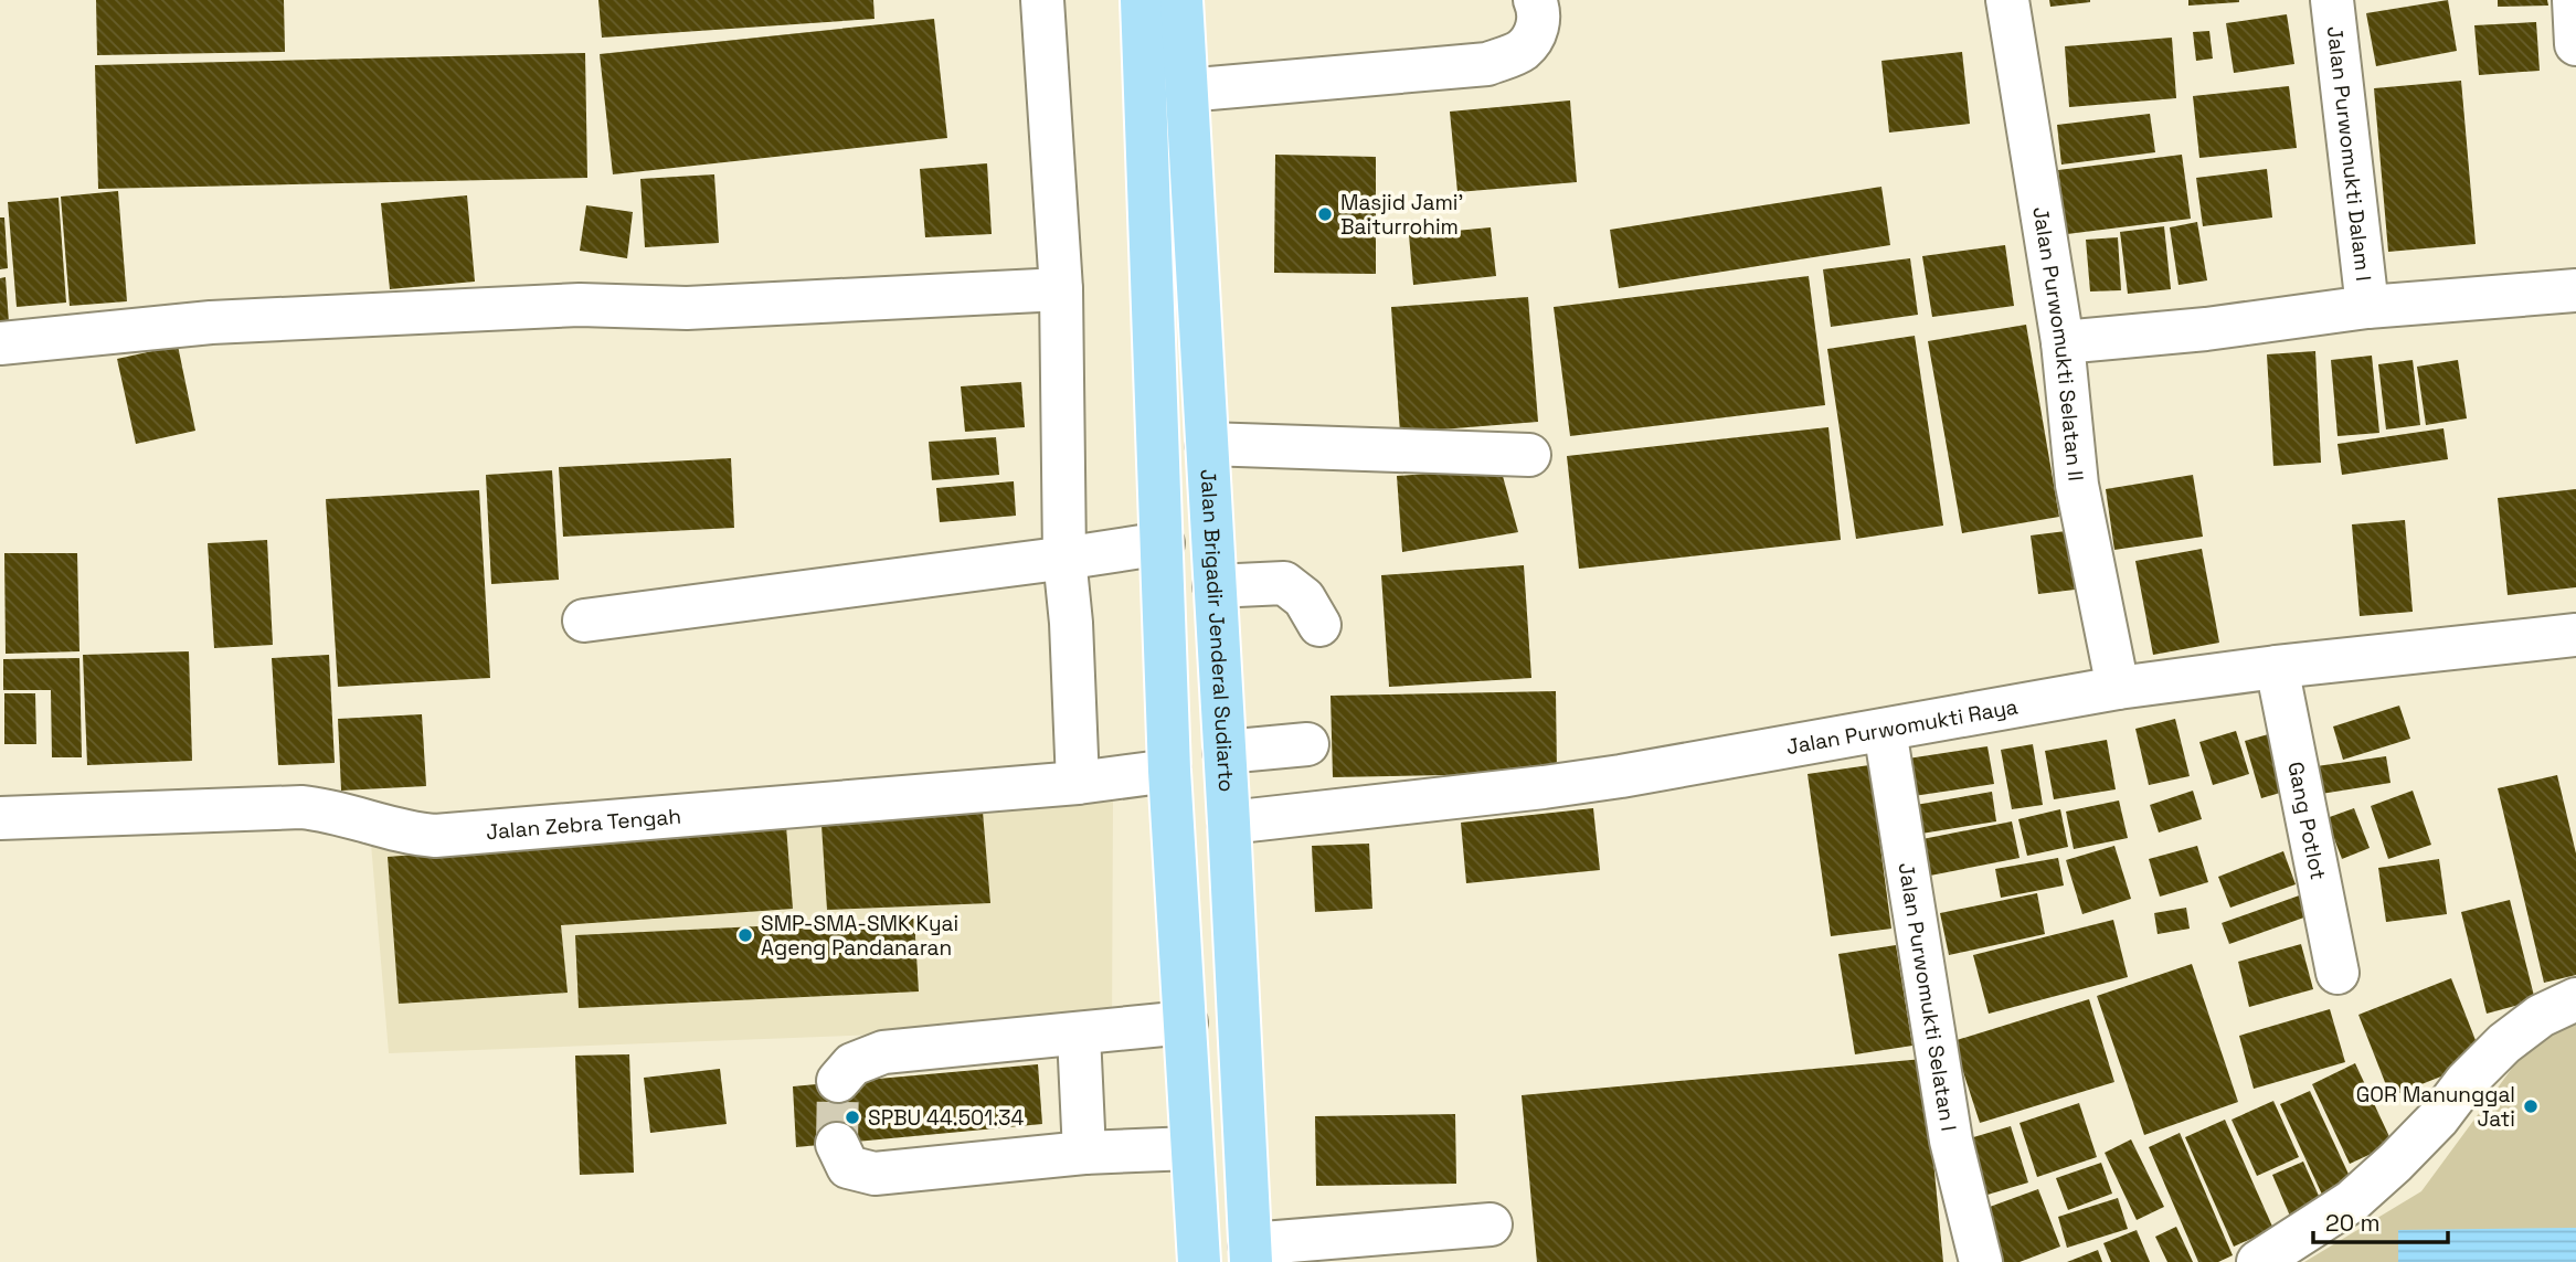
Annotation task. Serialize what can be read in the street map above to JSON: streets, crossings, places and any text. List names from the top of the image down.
{
  "streets": {
    "main road": ["Jalan Brigadir Jenderal Sudiarto"],
    "street": [
      "Jalan Purwomukti Dalam I",
      "Jalan Purwomukti Selatan II",
      "Jalan Purwomukti Raya",
      "Gang Potlot",
      "Jalan Zebra Tengah",
      "Jalan Purwomukti Selatan I"
    ]
  },
  "crossings": [
    ["Jalan Purwomukti Selatan II", "Jalan Purwomukti Raya"],
    ["Jalan Brigadir Jenderal Sudiarto", "Jalan Purwomukti Raya"],
    ["Jalan Purwomukti Raya", "Gang Potlot"],
    ["Jalan Purwomukti Raya", "Jalan Purwomukti Selatan I"]
  ],
  "places": [
    "Masjid Jami' Baiturrohim",
    "SMP-SMA-SMK Kyai Ageng Pandanaran",
    "GOR Manunggal Jati",
    "SPBU 44.501.34"
  ],
  "scale_bar": "20 m"
}
